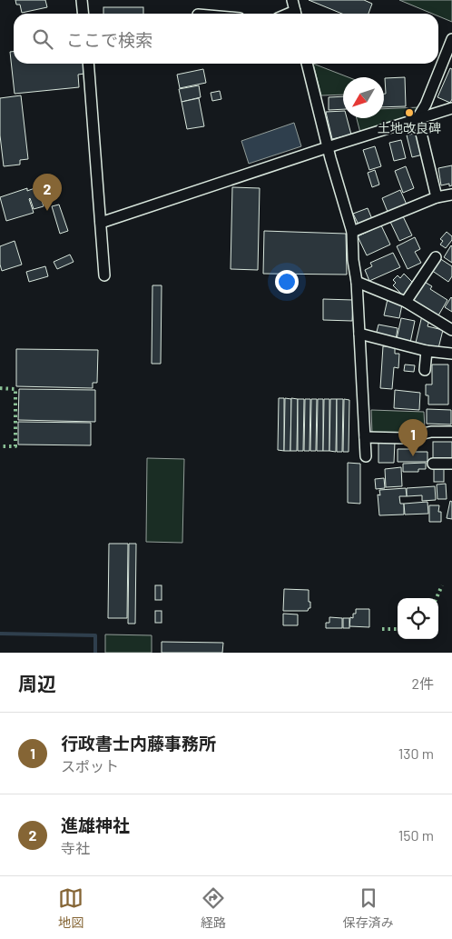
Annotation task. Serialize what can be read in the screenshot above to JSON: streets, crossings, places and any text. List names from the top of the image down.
{
  "places": ["土地改良碑"],
  "north": "bottom left",
  "page": {
    "search": "ここで検索",
    "pins": ["2", "1"],
    "heading": ["周辺", "2件"],
    "list": [
      {
        "mark": "1",
        "name": "行政書士内藤事務所",
        "note": "スポット",
        "value": "130 m"
      },
      {
        "mark": "2",
        "name": "進雄神社",
        "note": "寺社",
        "value": "150 m"
      }
    ],
    "nav": ["地図", "経路", "保存済み"]
  }
}
